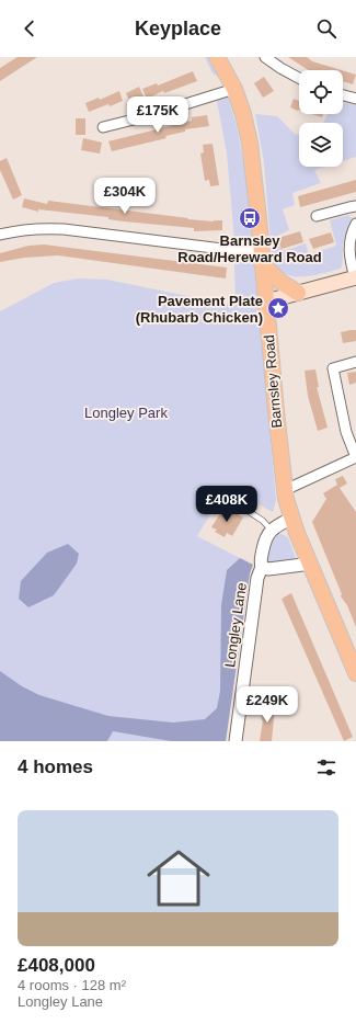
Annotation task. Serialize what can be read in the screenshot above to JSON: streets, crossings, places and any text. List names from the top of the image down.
{
  "streets": {
    "main road": ["Barnsley Road"],
    "street": ["Longley Lane"]
  },
  "crossings": [
    ["Barnsley Road", "Longley Lane"]
  ],
  "parks": ["Longley Park"],
  "places": {
    "bus stop": ["Barnsley Road/Hereward Road"],
    "place": ["Pavement Plate (Rhubarb Chicken)"]
  },
  "page": {
    "header": "Keyplace",
    "price": [
      "£175K",
      "£304K",
      "£408K",
      "£249K"
    ],
    "heading": "4 homes",
    "list": [
      {
        "name": "£408,000",
        "note": "4 rooms · 128 m² · Longley Lane"
      }
    ]
  }
}
